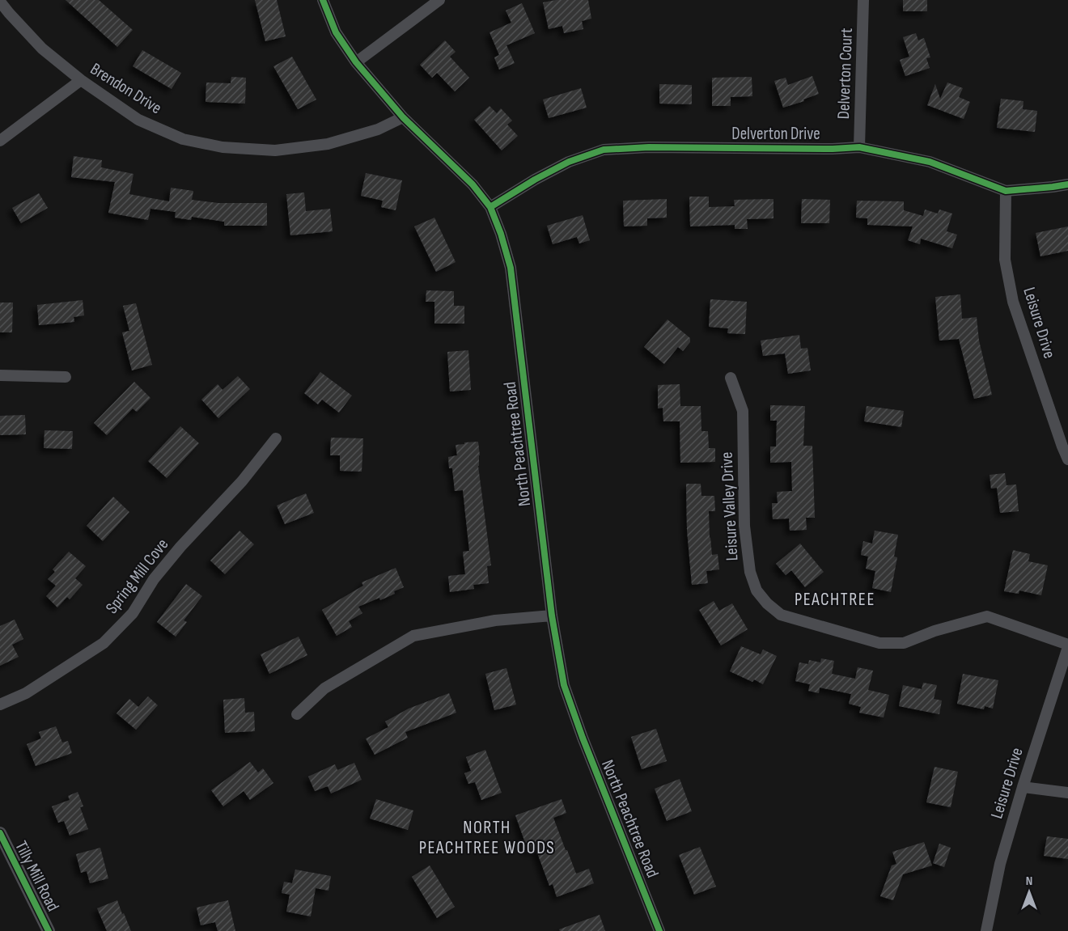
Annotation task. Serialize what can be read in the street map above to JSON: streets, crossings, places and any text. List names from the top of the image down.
{
  "streets": {
    "street": [
      "Delverton Court",
      "Brendon Drive",
      "Delverton Drive",
      "Leisure Drive",
      "North Peachtree Road",
      "Leisure Valley Drive",
      "Spring Mill Cove",
      "Tilly Mill Road"
    ]
  },
  "crossings": [
    ["Delverton Court", "Delverton Drive"],
    ["Brendon Drive", "North Peachtree Road"],
    ["Delverton Drive", "Leisure Drive"],
    ["Delverton Drive", "North Peachtree Road"],
    ["Leisure Drive", "Leisure Valley Drive"]
  ],
  "districts": ["PEACHTREE", "NORTH PEACHTREE WOODS"],
  "north": "top"
}
